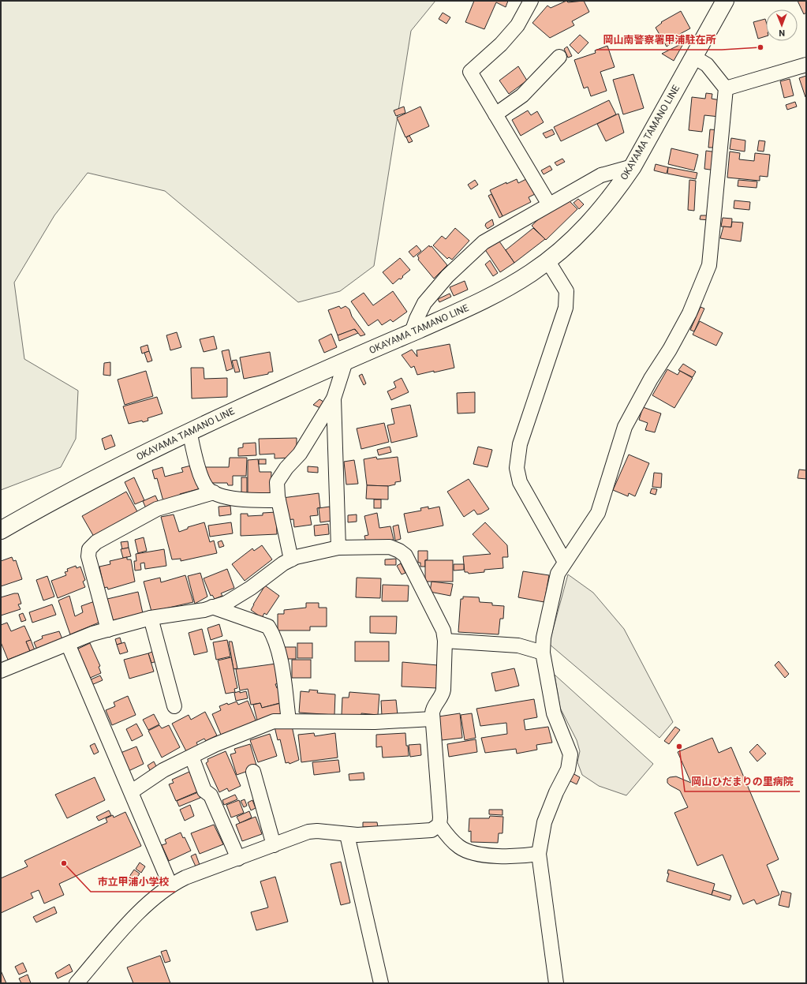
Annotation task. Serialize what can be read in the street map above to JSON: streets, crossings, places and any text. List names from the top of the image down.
{
  "streets": {
    "main road": ["OKAYAMA TAMANO LINE"]
  },
  "places": ["岡山南警察署甲浦駐在所", "岡山ひだまりの里病院", "市立甲浦小学校"],
  "north": "bottom"
}
